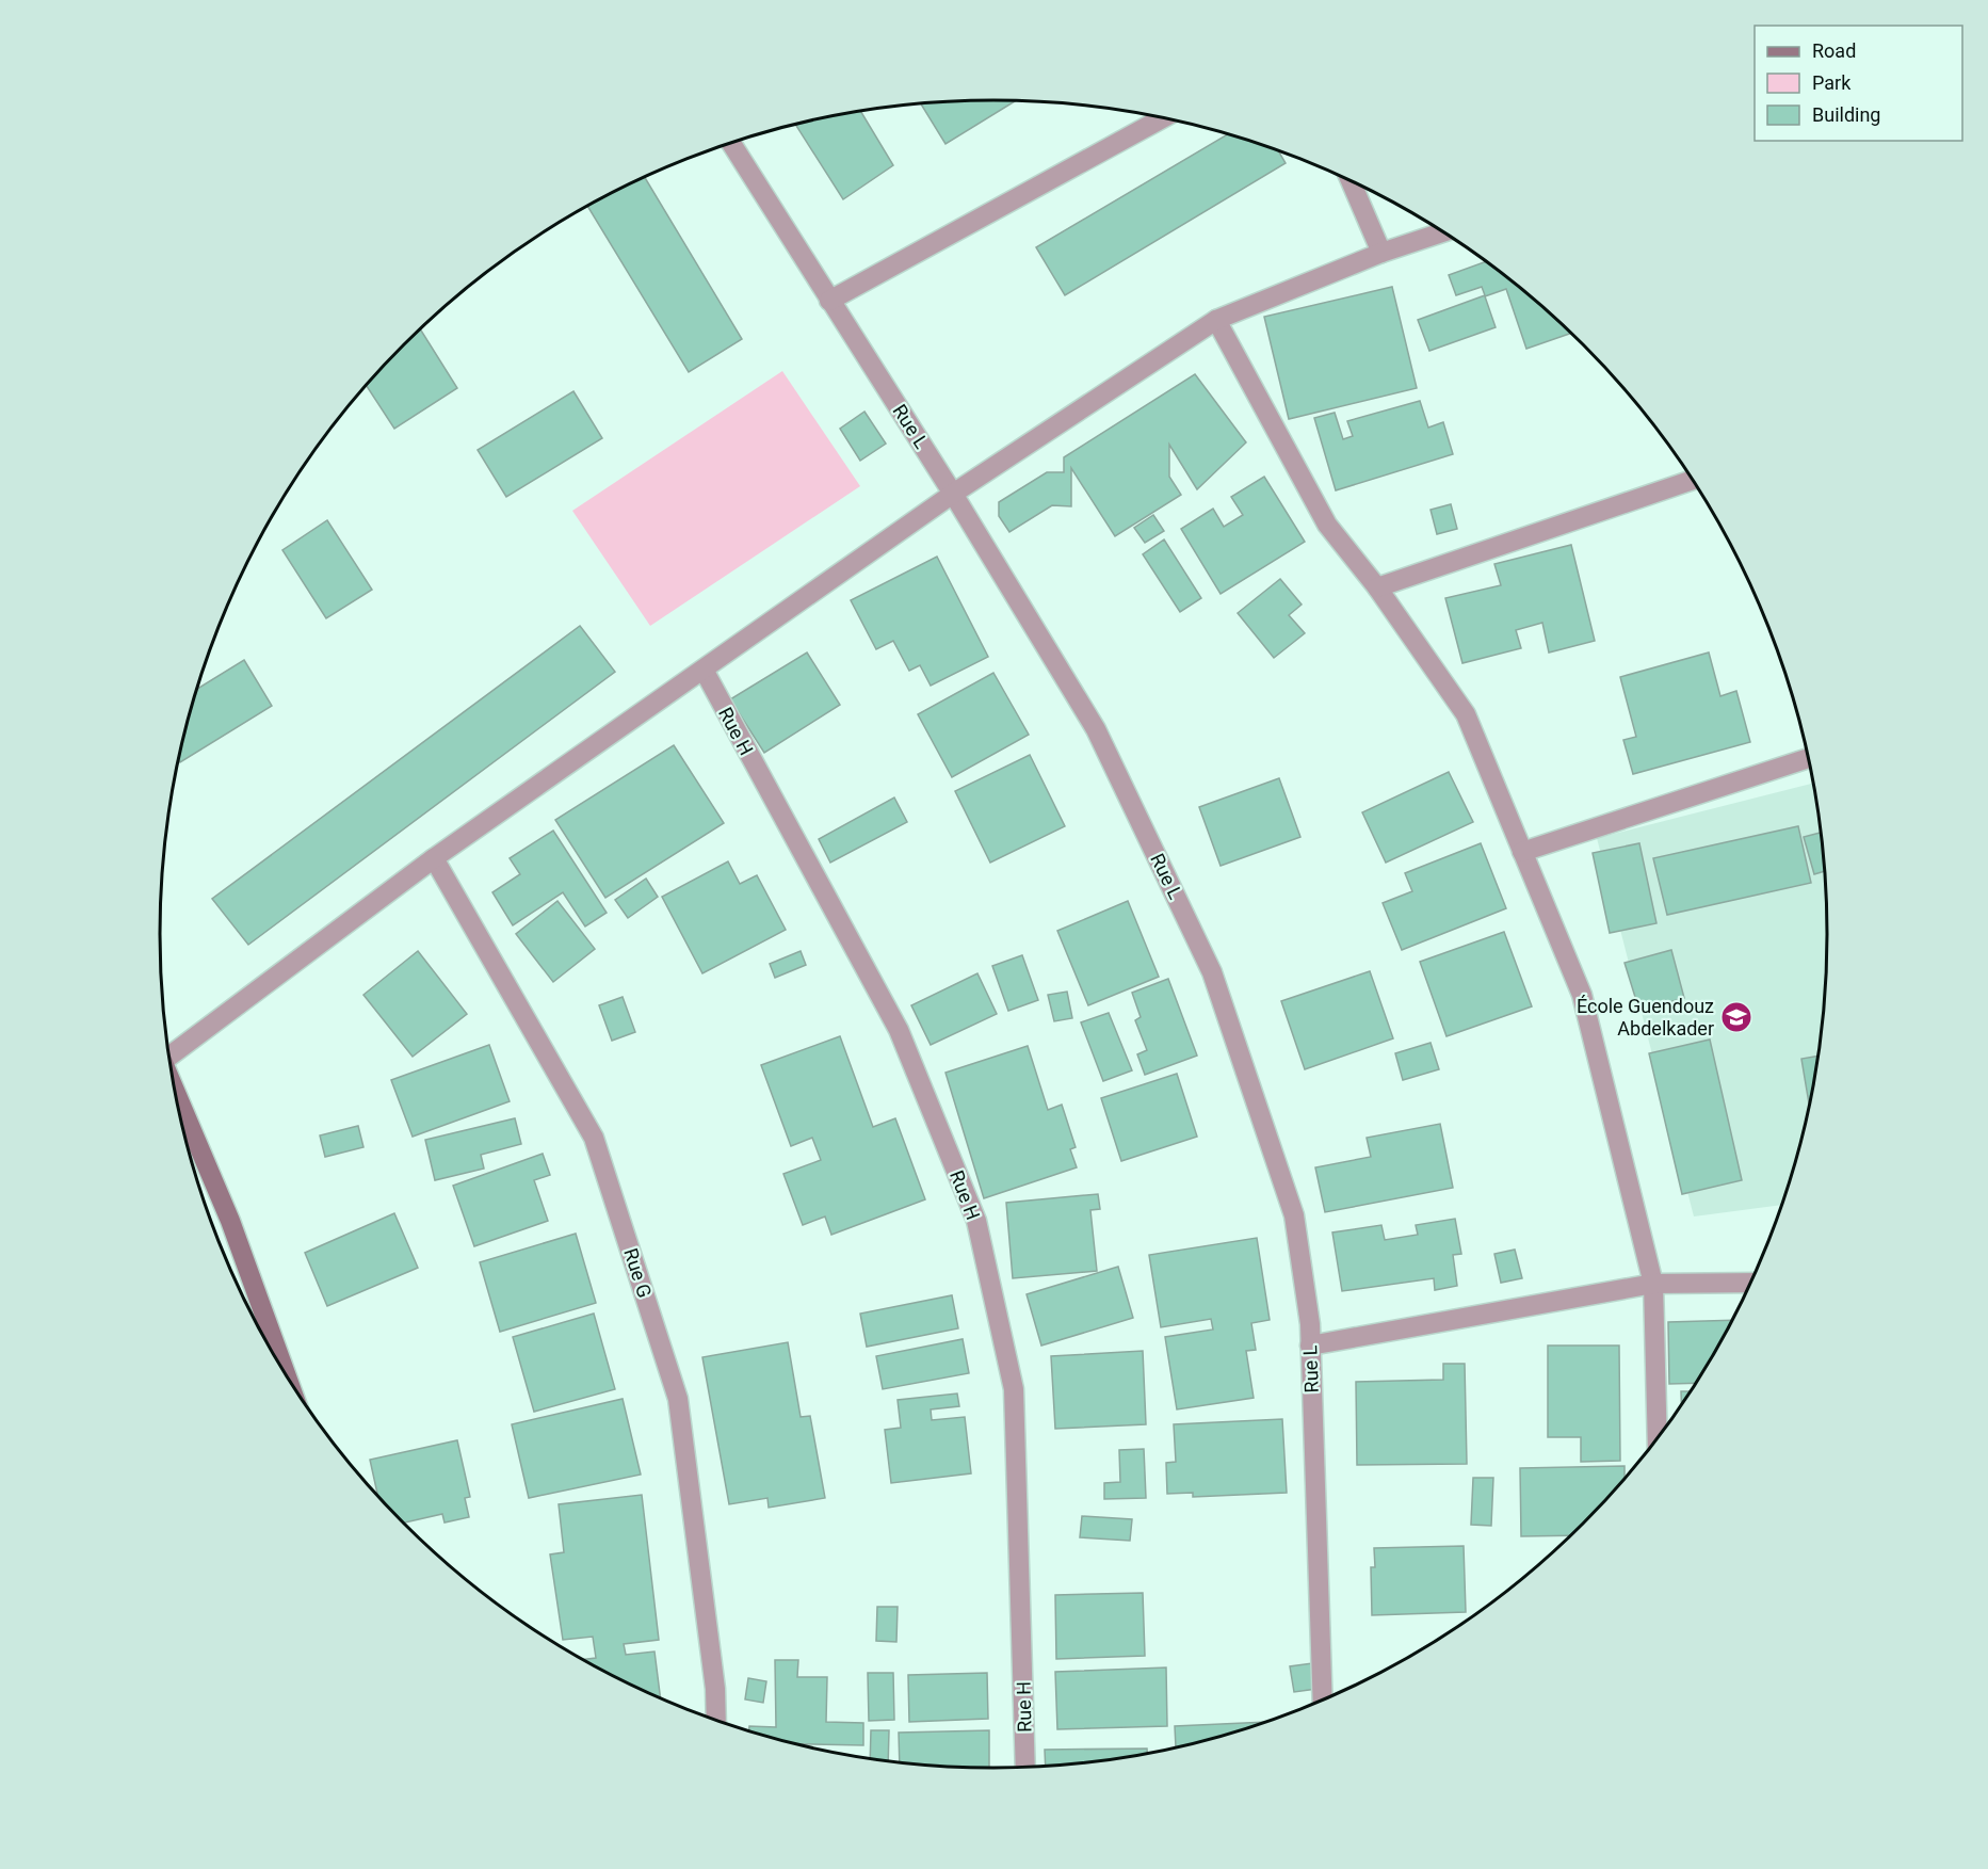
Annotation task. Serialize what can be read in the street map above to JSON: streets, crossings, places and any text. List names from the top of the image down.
{
  "streets": {
    "street": ["Rue L", "Rue H", "Rue G"]
  },
  "places": {
    "school or university": ["École Guendouz Abdelkader"]
  },
  "legend": ["Road", "Park", "Building"]
}
